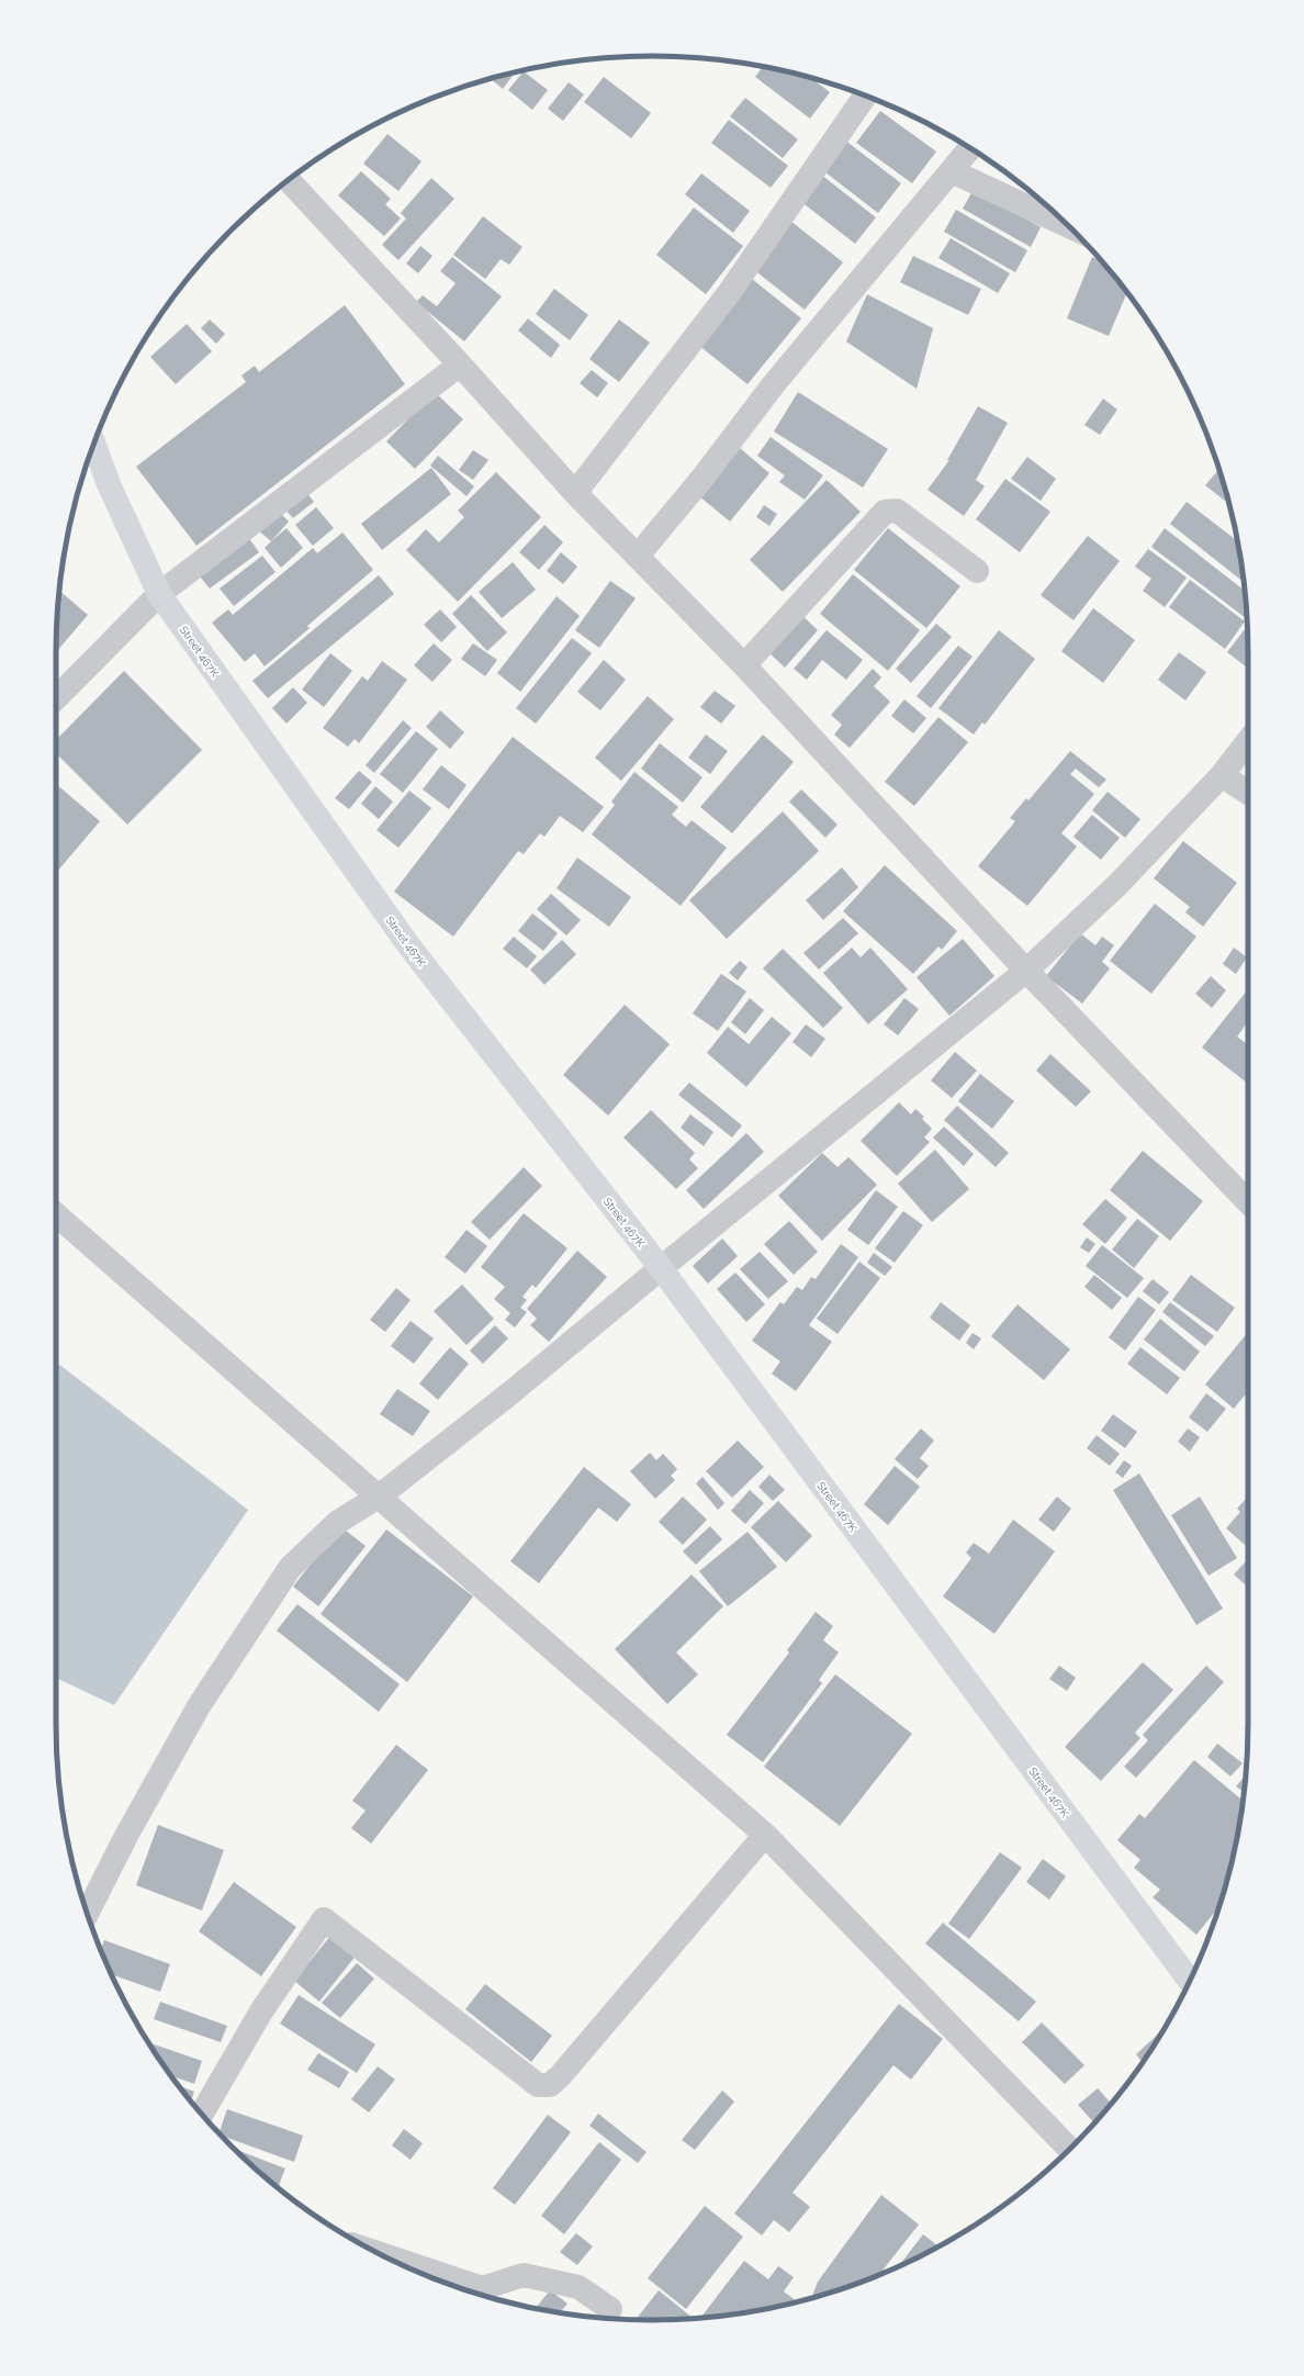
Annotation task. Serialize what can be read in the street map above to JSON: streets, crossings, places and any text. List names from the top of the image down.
{
  "streets": {
    "street": ["Street 467K"]
  }
}
